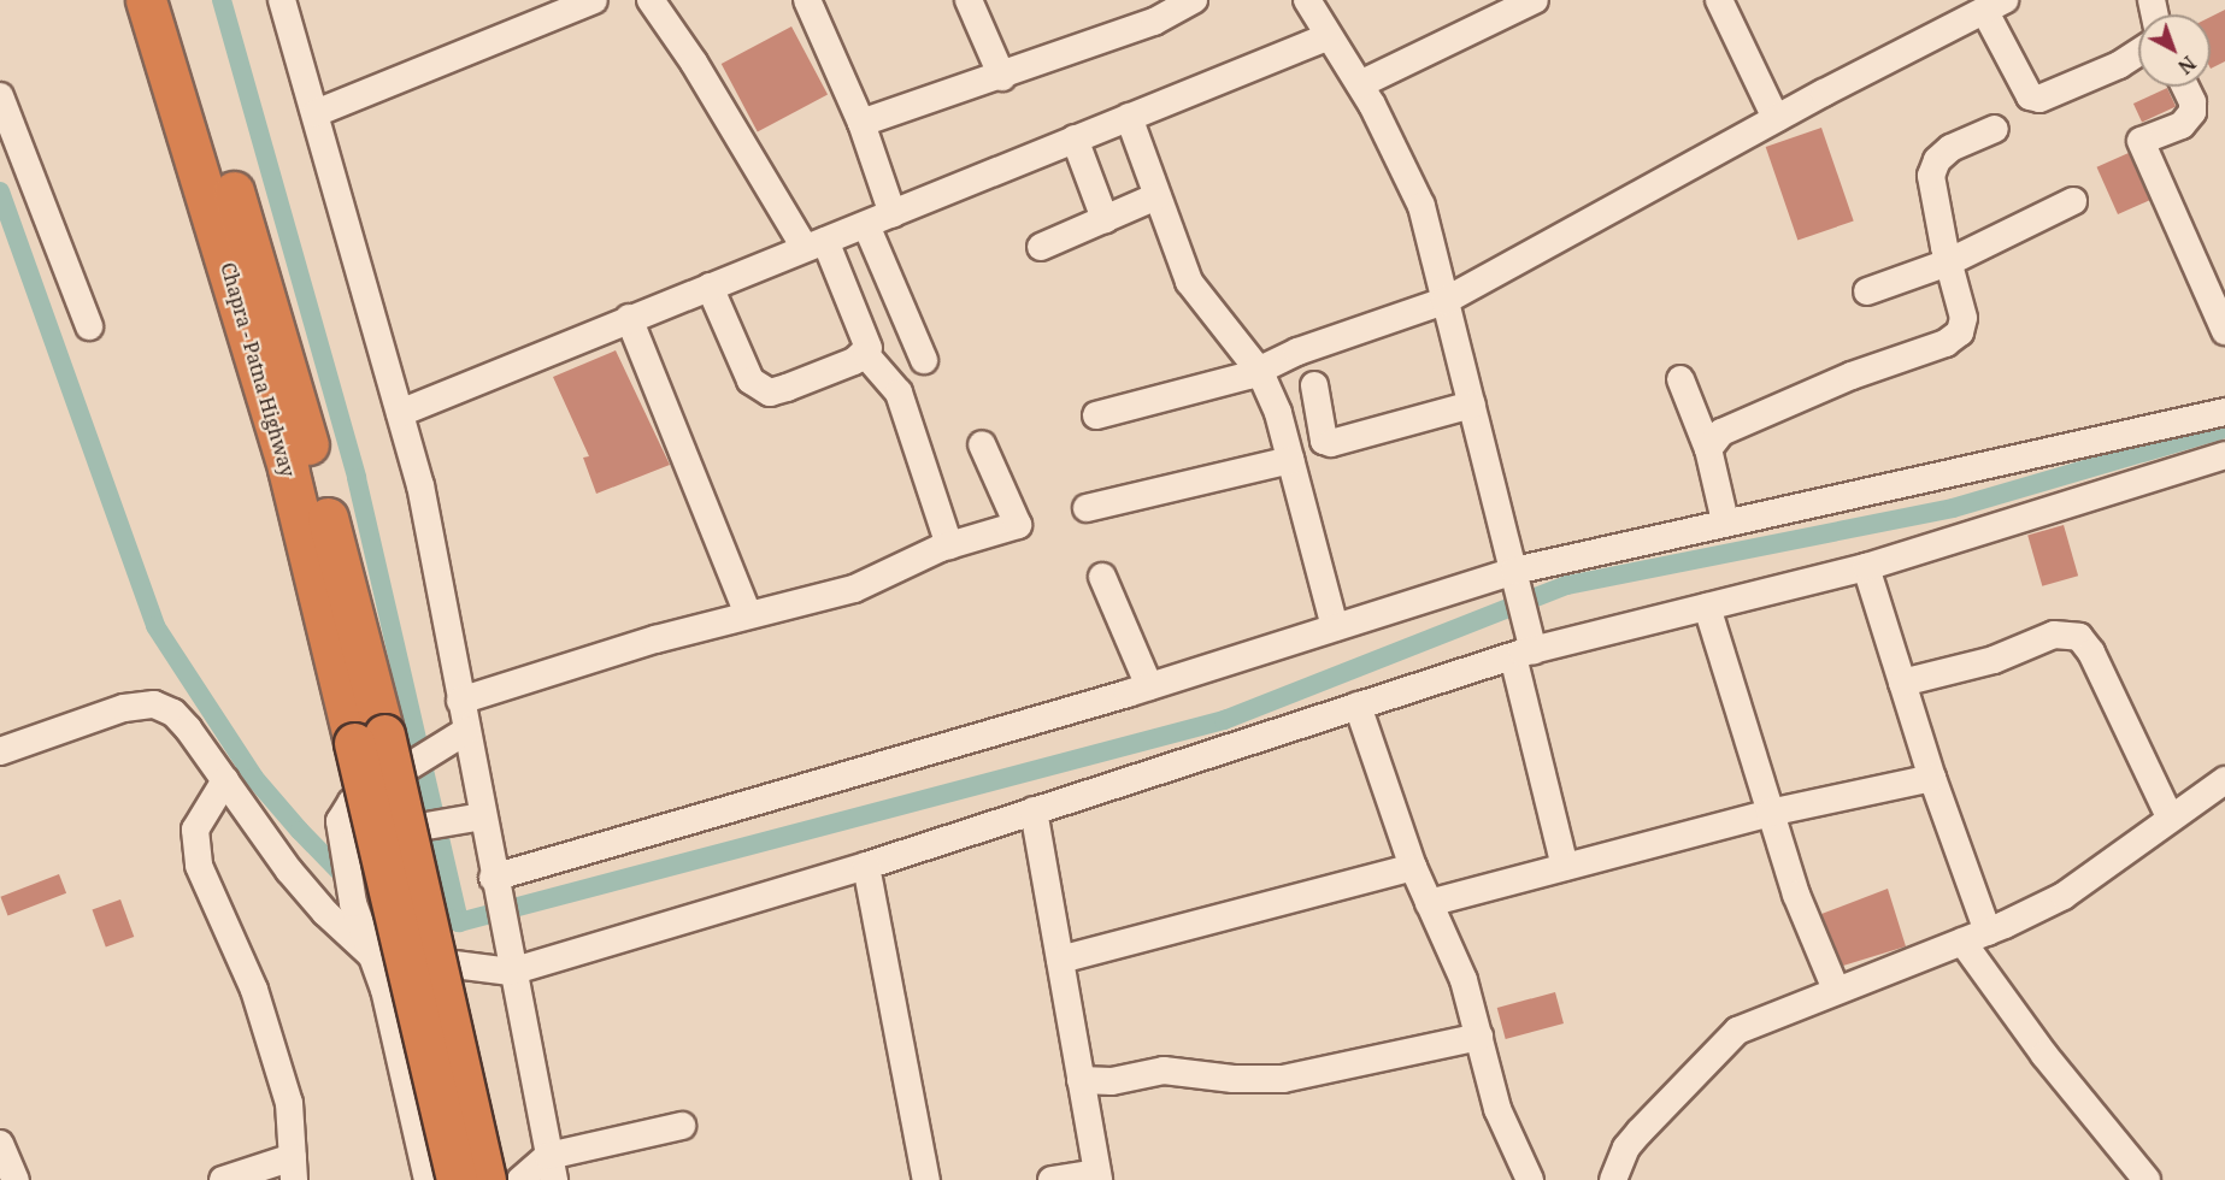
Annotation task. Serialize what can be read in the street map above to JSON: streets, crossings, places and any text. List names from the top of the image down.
{
  "streets": {
    "highway": ["Chapra - Patna Highway"]
  },
  "north": "bottom right"
}
